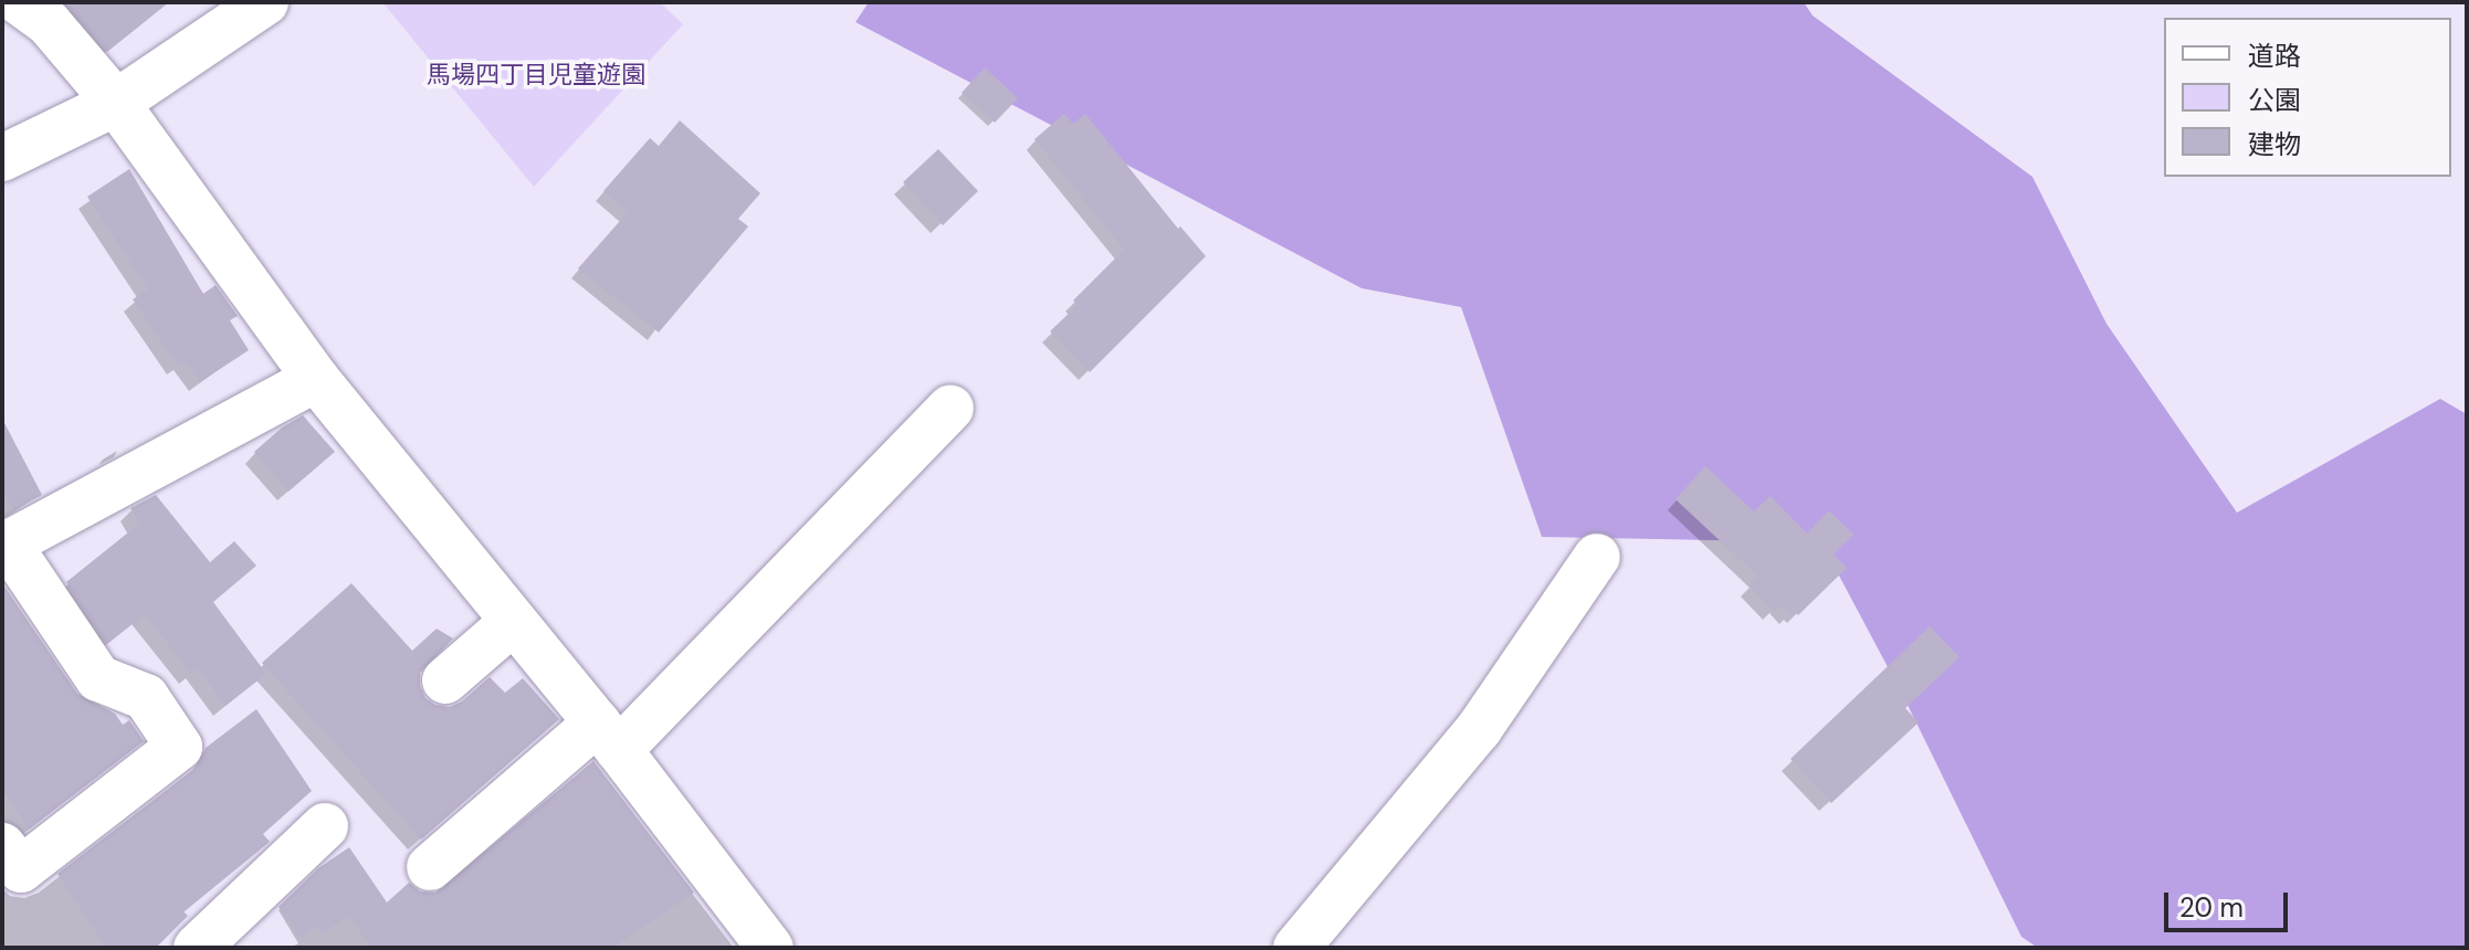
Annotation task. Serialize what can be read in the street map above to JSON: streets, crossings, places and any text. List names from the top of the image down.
{
  "parks": ["馬場四丁目児童遊園"],
  "legend": ["道路", "公園", "建物"],
  "scale_bar": "20 m"
}
